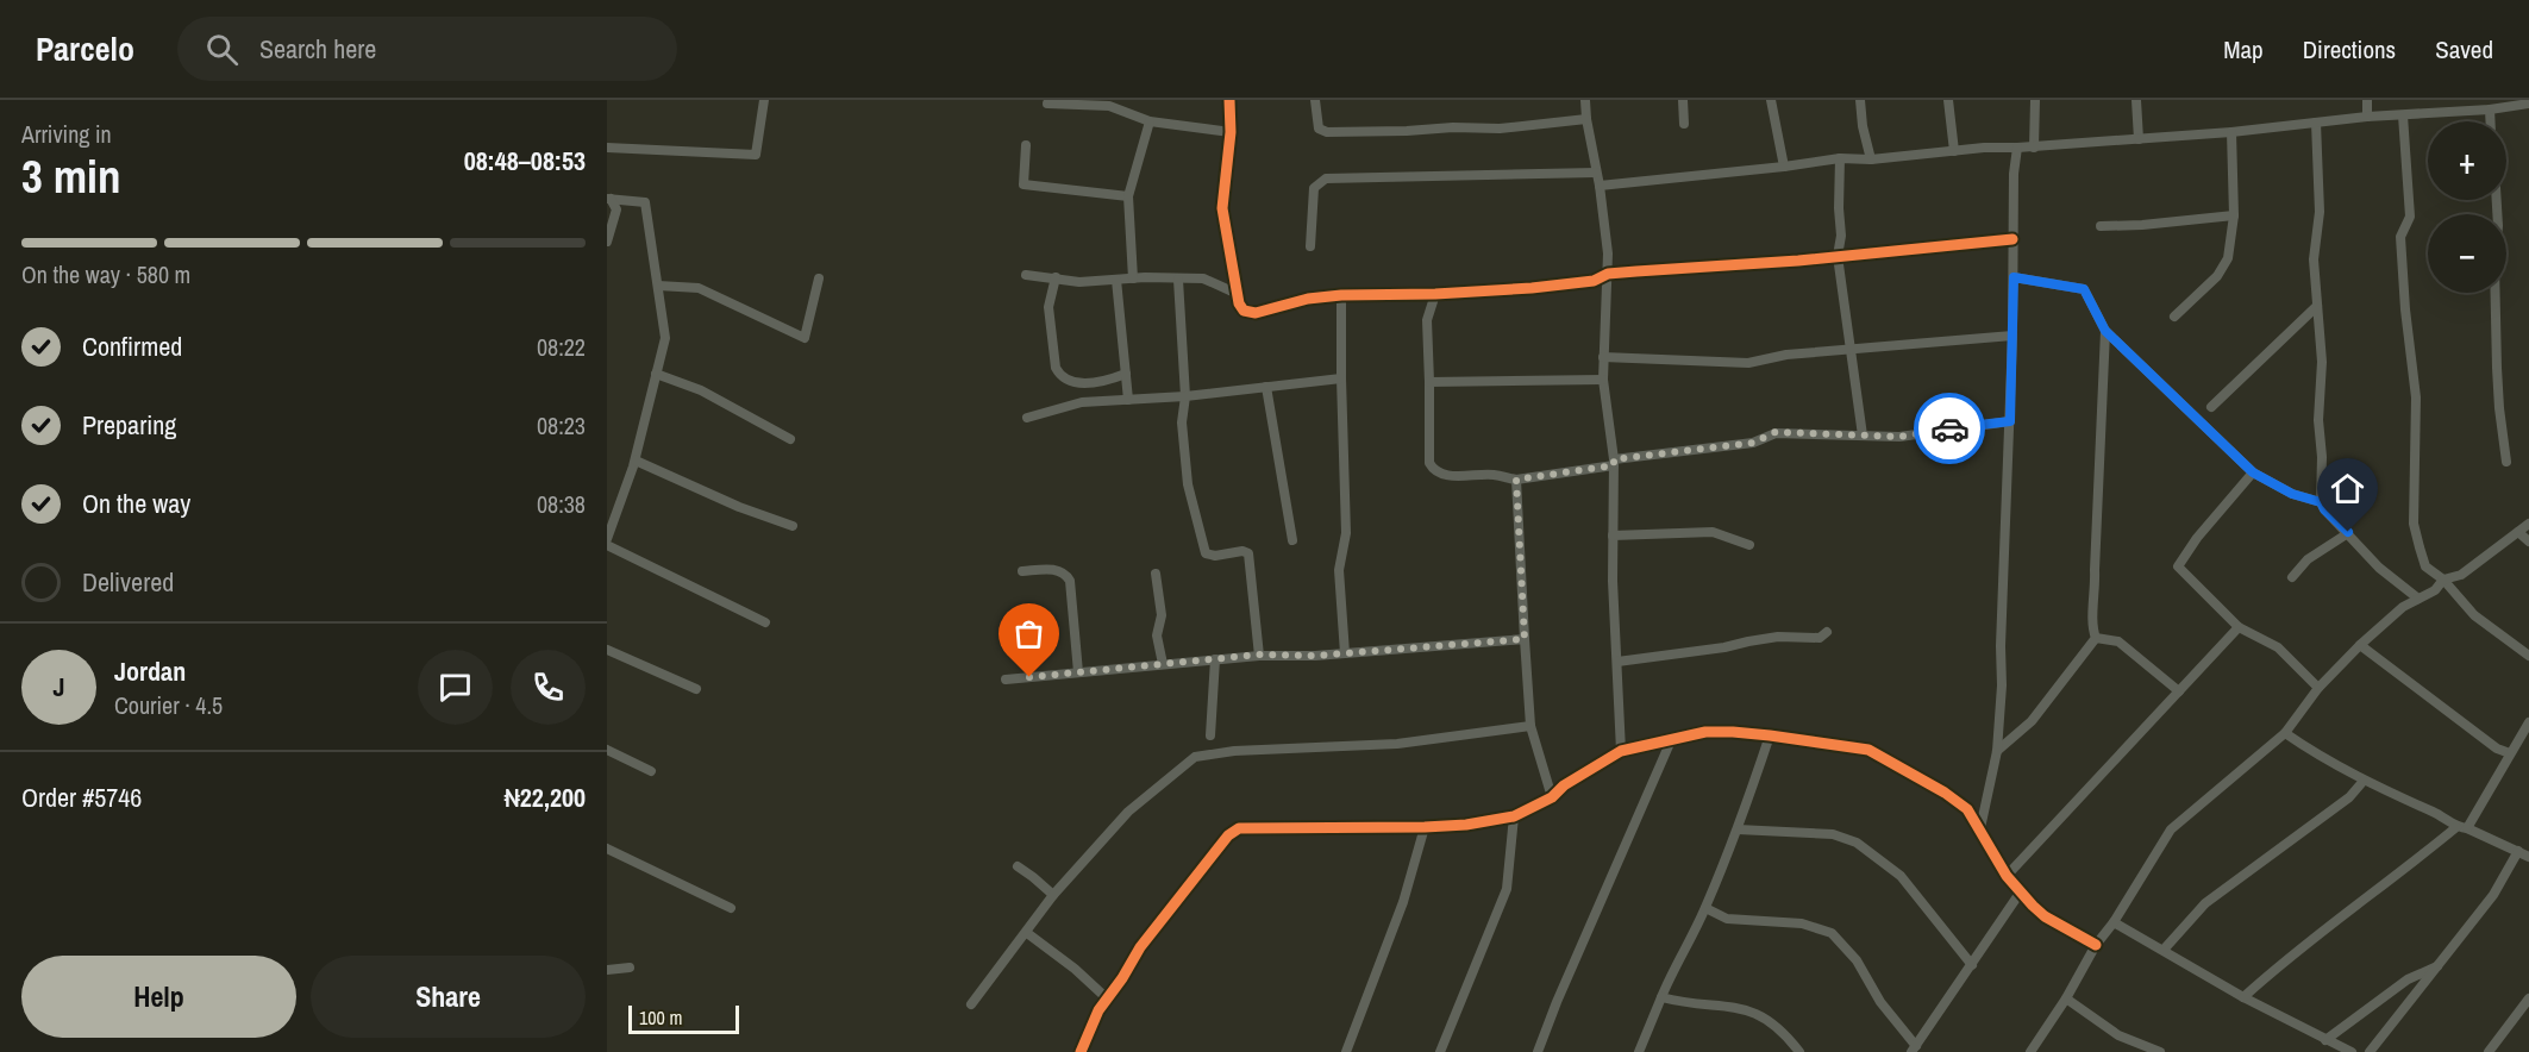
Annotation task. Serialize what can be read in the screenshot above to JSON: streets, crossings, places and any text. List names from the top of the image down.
{
  "scale_bar": "100 m",
  "page": {
    "header": "Parcelo",
    "search": "Search here",
    "nav": ["Map", "Directions", "Saved"],
    "heading": ["3 min", "Arriving in", "08:48–08:53"],
    "panel": [
      "Jordan",
      "Courier · 4.5",
      "Order #5746",
      "₦22,200"
    ],
    "map_buttons": ["+", "−"],
    "bar": "On the way · 580 m",
    "list": [
      ["Confirmed", "08:22"],
      ["Preparing", "08:23"],
      ["On the way", "08:38"],
      "Delivered"
    ],
    "round": "J",
    "buttons": ["Help", "Share"],
    "scale": "100 m"
  }
}
